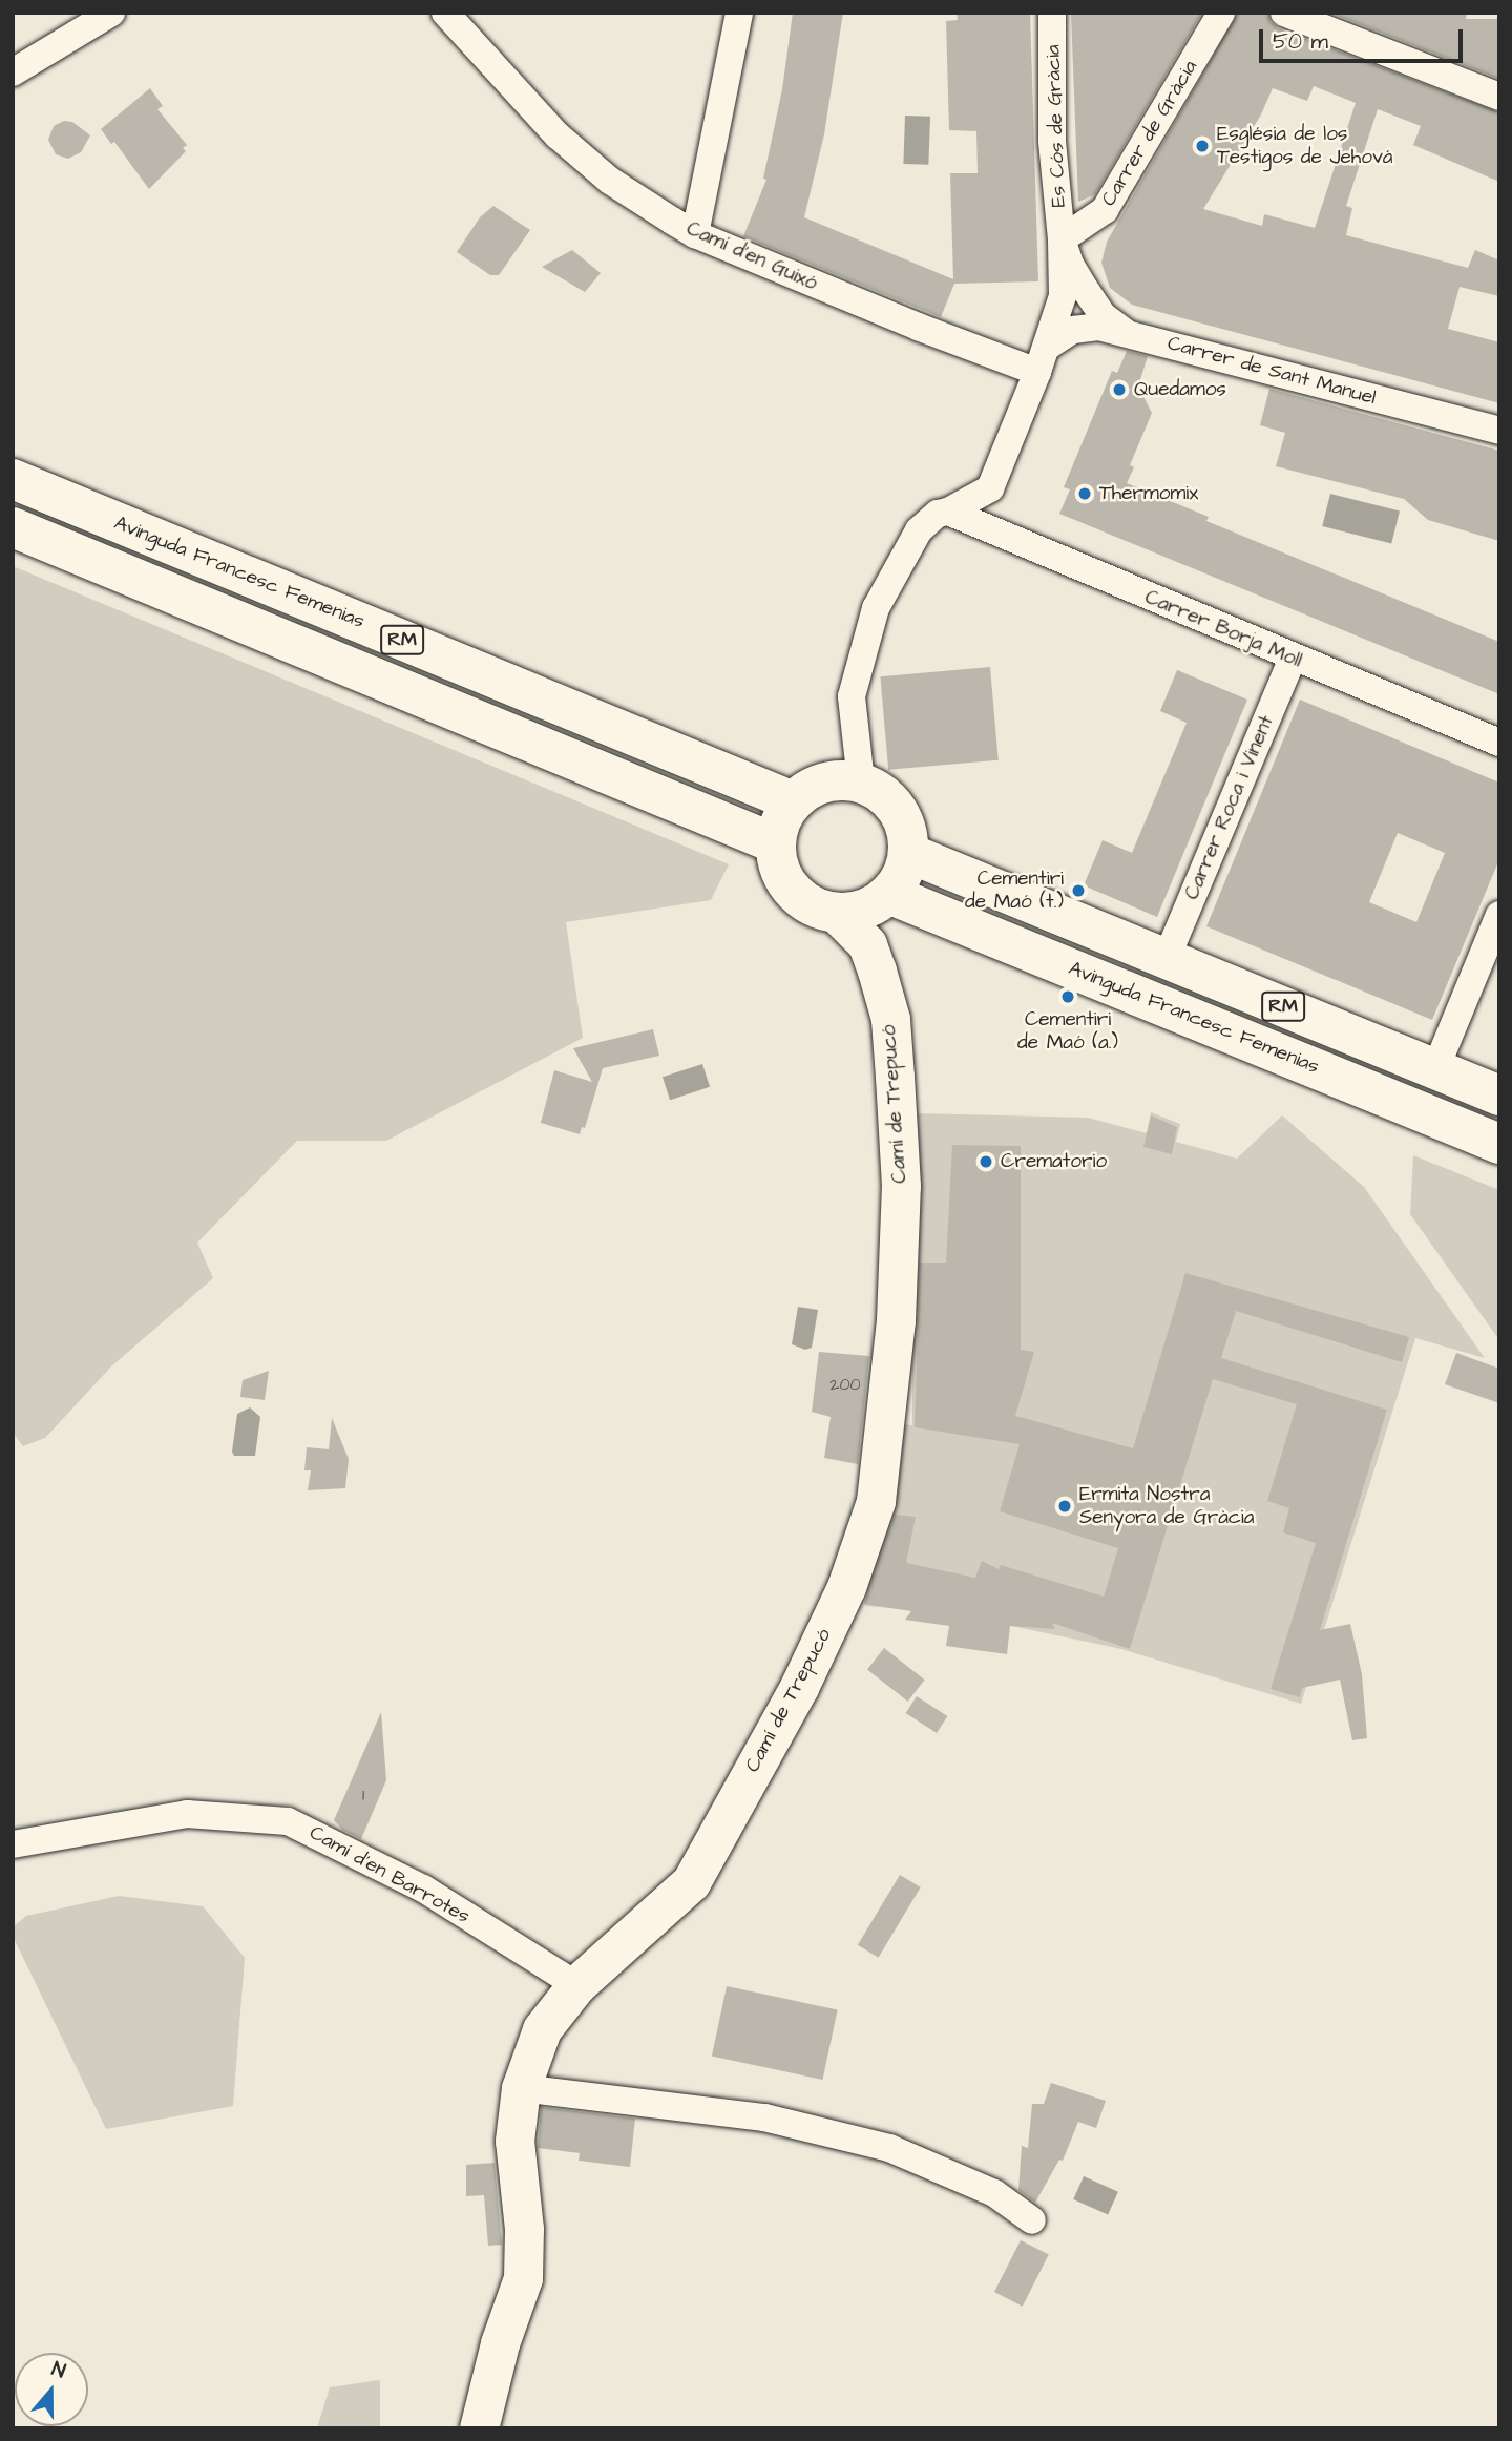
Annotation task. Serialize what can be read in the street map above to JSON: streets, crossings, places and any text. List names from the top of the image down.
{
  "streets": {
    "main road": ["Avinguda Francesc Femenias", "RM"],
    "street": [
      "Es Cós de Gràcia",
      "Carrer de Gràcia",
      "Camí d'en Guixó",
      "Carrer de Sant Manuel",
      "Carrer Borja Moll",
      "Carrer Roca i Vinent",
      "Camí de Trepucó",
      "Camí d'en Barrotes"
    ]
  },
  "crossings": [
    ["Es Cós de Gràcia", "Carrer de Gràcia"],
    ["Es Cós de Gràcia", "Camí d'en Guixó"],
    ["Es Cós de Gràcia", "Carrer de Sant Manuel"],
    ["Camí d'en Guixó", "Carrer de Sant Manuel"],
    ["Avinguda Francesc Femenias", "RM"],
    ["Avinguda Francesc Femenias", "Camí de Trepucó"],
    ["Carrer Borja Moll", "Carrer Roca i Vinent"],
    ["RM", "Carrer Roca i Vinent"],
    ["RM", "Camí de Trepucó"],
    ["Camí de Trepucó", "Camí d'en Barrotes"]
  ],
  "places": [
    "Església de los Testigos de Jehová",
    "Quedamos",
    "Thermomix",
    "Cementiri de Maó (t.)",
    "Cementiri de Maó (a.)",
    "Crematorio",
    "Ermita Nostra Senyora de Gràcia"
  ],
  "house_numbers": ["200", "1"],
  "scale_bar": "50 m",
  "north": "top"
}
